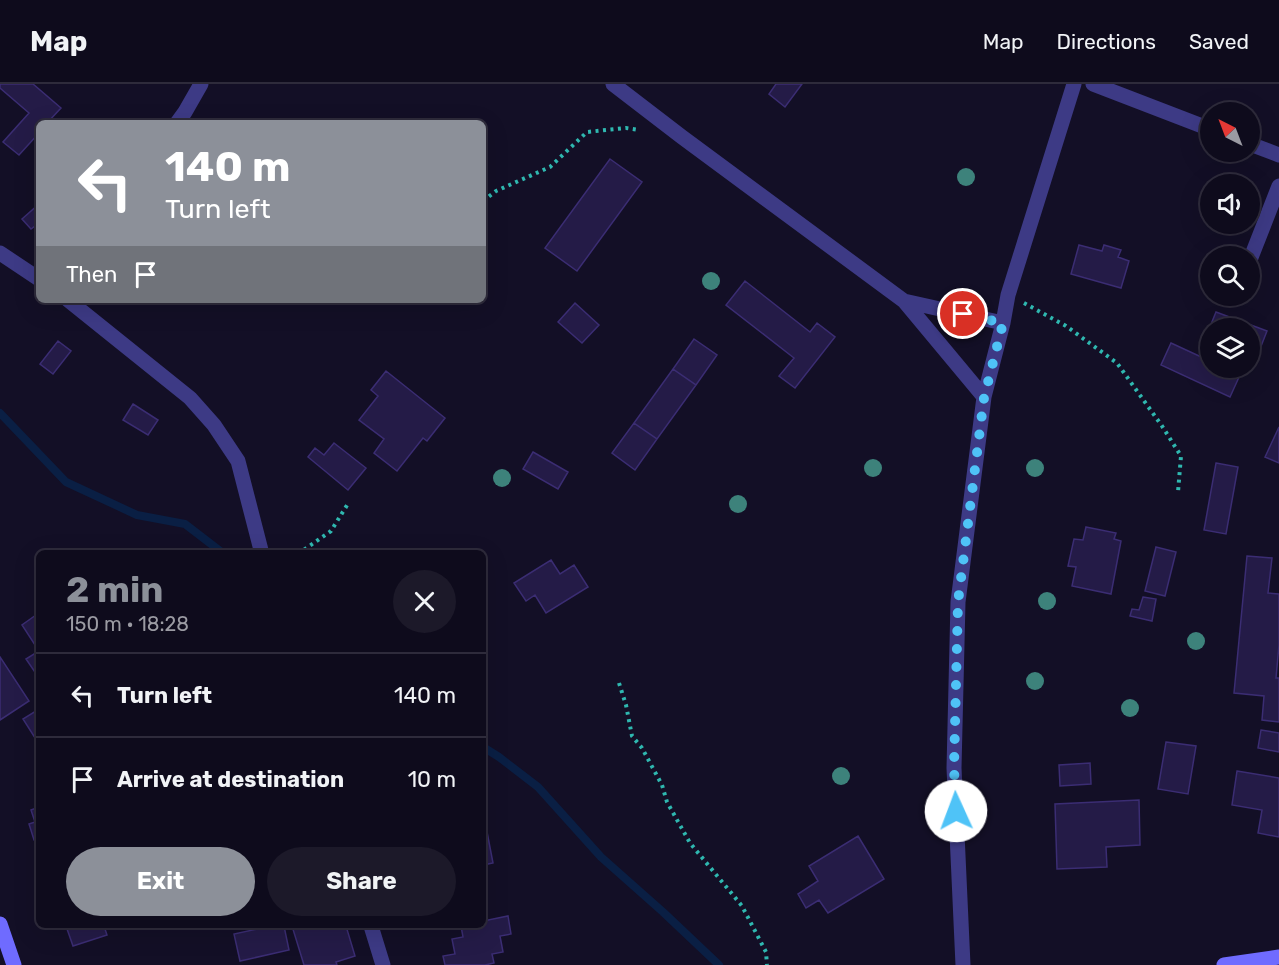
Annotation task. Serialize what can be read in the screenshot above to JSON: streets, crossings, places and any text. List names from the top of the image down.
{
  "north": "top left",
  "page": {
    "header": "Map",
    "nav": ["Map", "Directions", "Saved"],
    "turn": ["140 m", "Turn left"],
    "then": "Then",
    "heading": ["2 min", "150 m · 18:28"],
    "list": [
      {
        "name": "Turn left",
        "value": "140 m"
      },
      {
        "name": "Arrive at destination",
        "value": "10 m"
      }
    ],
    "buttons": ["Exit", "Share"]
  }
}
